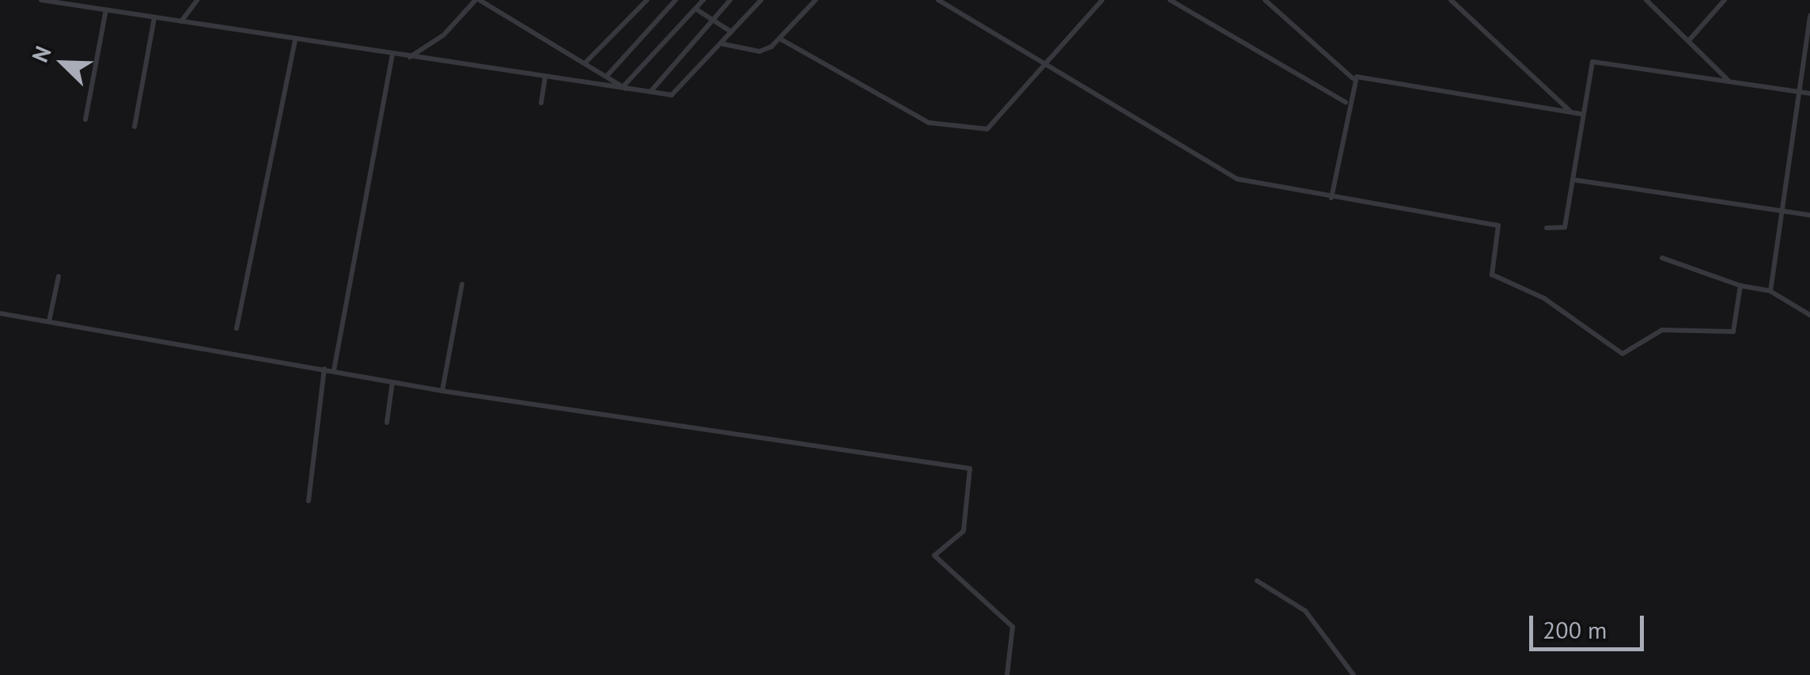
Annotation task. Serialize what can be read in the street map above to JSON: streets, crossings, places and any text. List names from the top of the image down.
{
  "scale_bar": "200 m",
  "north": "top left"
}
